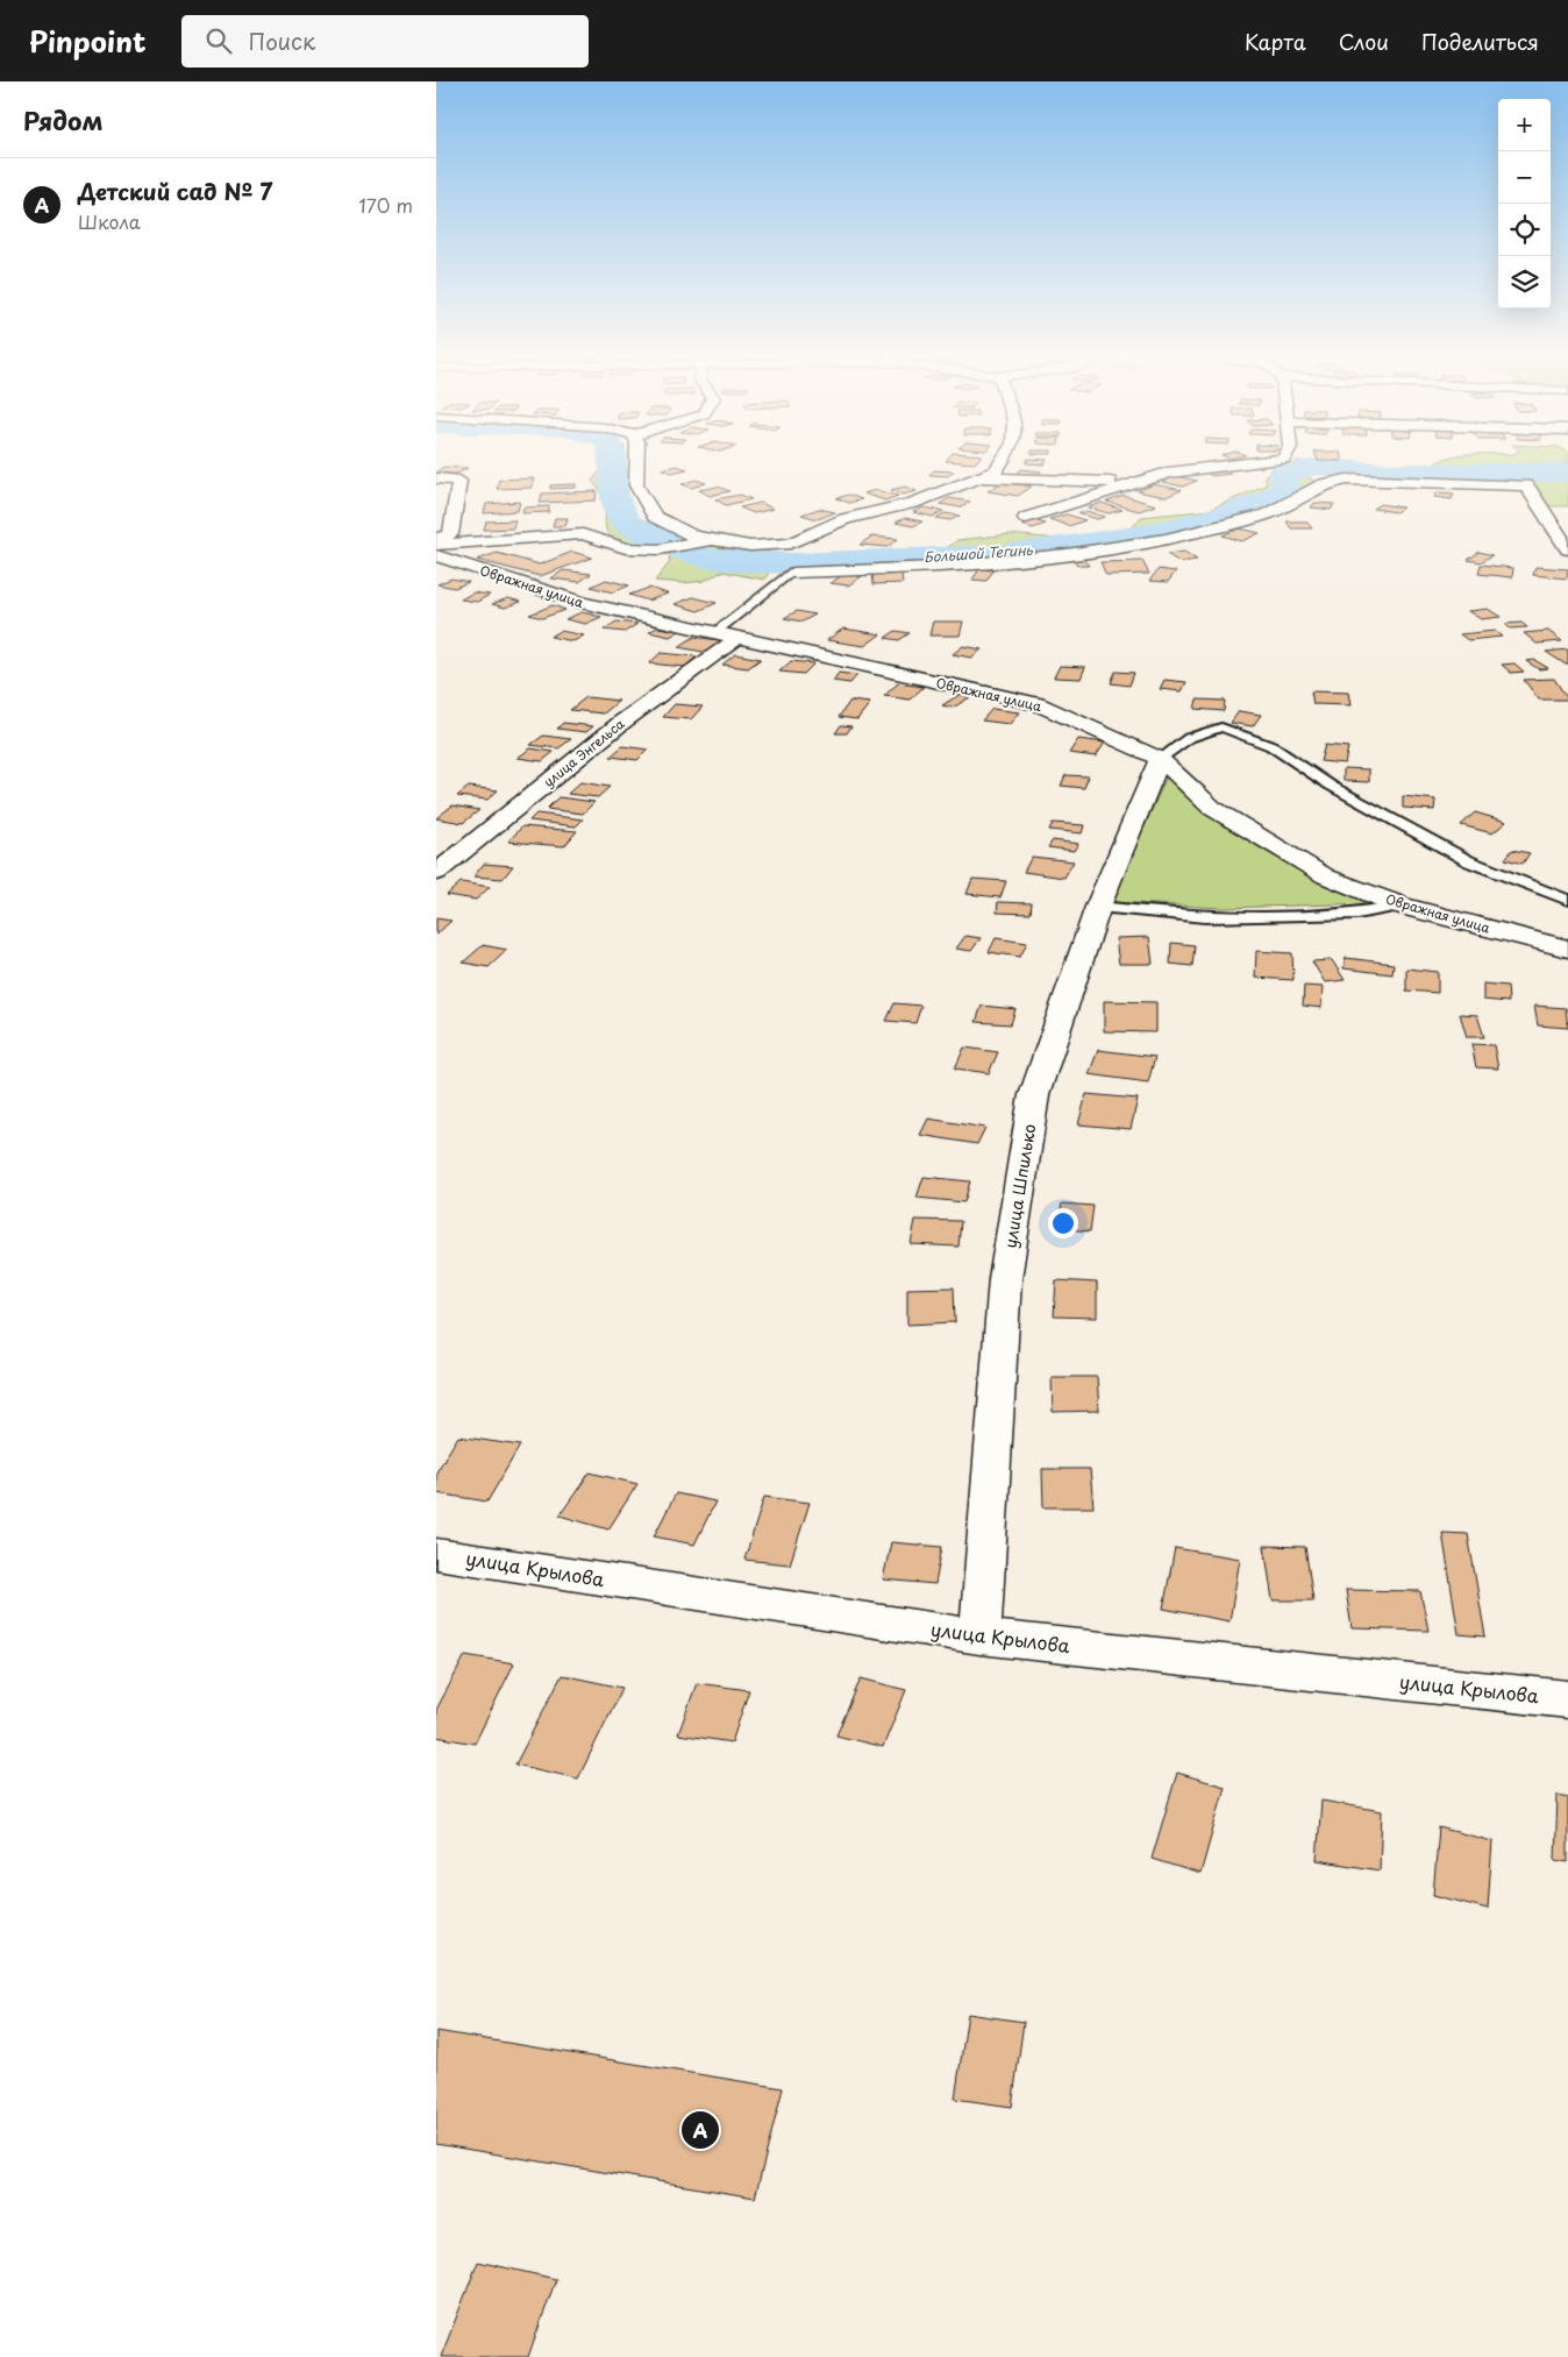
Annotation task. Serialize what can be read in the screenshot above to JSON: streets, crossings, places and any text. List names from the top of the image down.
{
  "streets": {
    "street": [
      "Овражная улица",
      "улица Энгельса",
      "улица Шпилько",
      "улица Крылова"
    ]
  },
  "crossings": [
    ["Овражная улица", "улица Энгельса"],
    ["Овражная улица", "улица Шпилько"],
    ["улица Шпилько", "улица Крылова"]
  ],
  "water": ["Большой Тегинь"],
  "page": {
    "header": "Pinpoint",
    "search": "Поиск",
    "nav": ["Карта", "Слои", "Поделиться"],
    "heading": "Рядом",
    "map_buttons": ["+", "−"],
    "list": [
      {
        "mark": "A",
        "name": "Детский сад № 7",
        "note": "Школа",
        "value": "170 m"
      }
    ],
    "pins": "A"
  }
}
